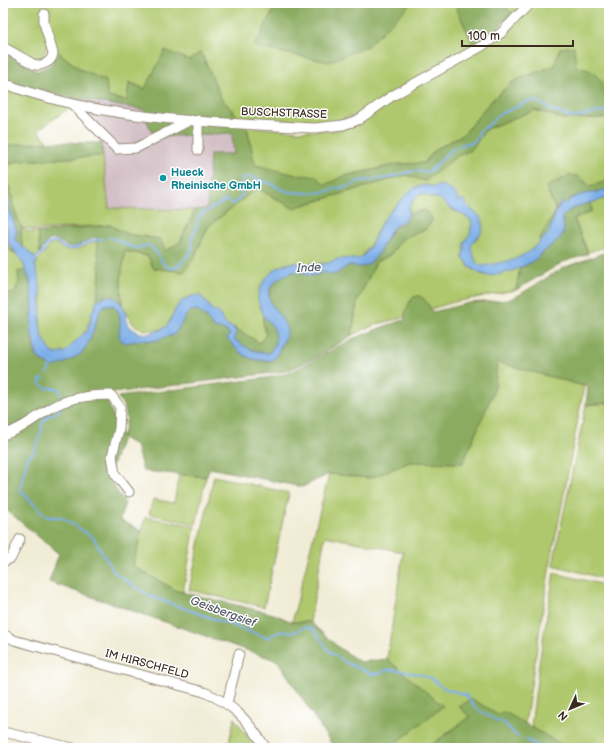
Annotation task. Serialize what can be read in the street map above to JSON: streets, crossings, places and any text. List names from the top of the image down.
{
  "streets": {
    "street": ["BUSCHSTRASSE", "IM HIRSCHFELD"]
  },
  "water": ["Inde", "Geisbergsief"],
  "places": ["Hueck Rheinische GmbH"],
  "scale_bar": "100 m",
  "north": "bottom left"
}
